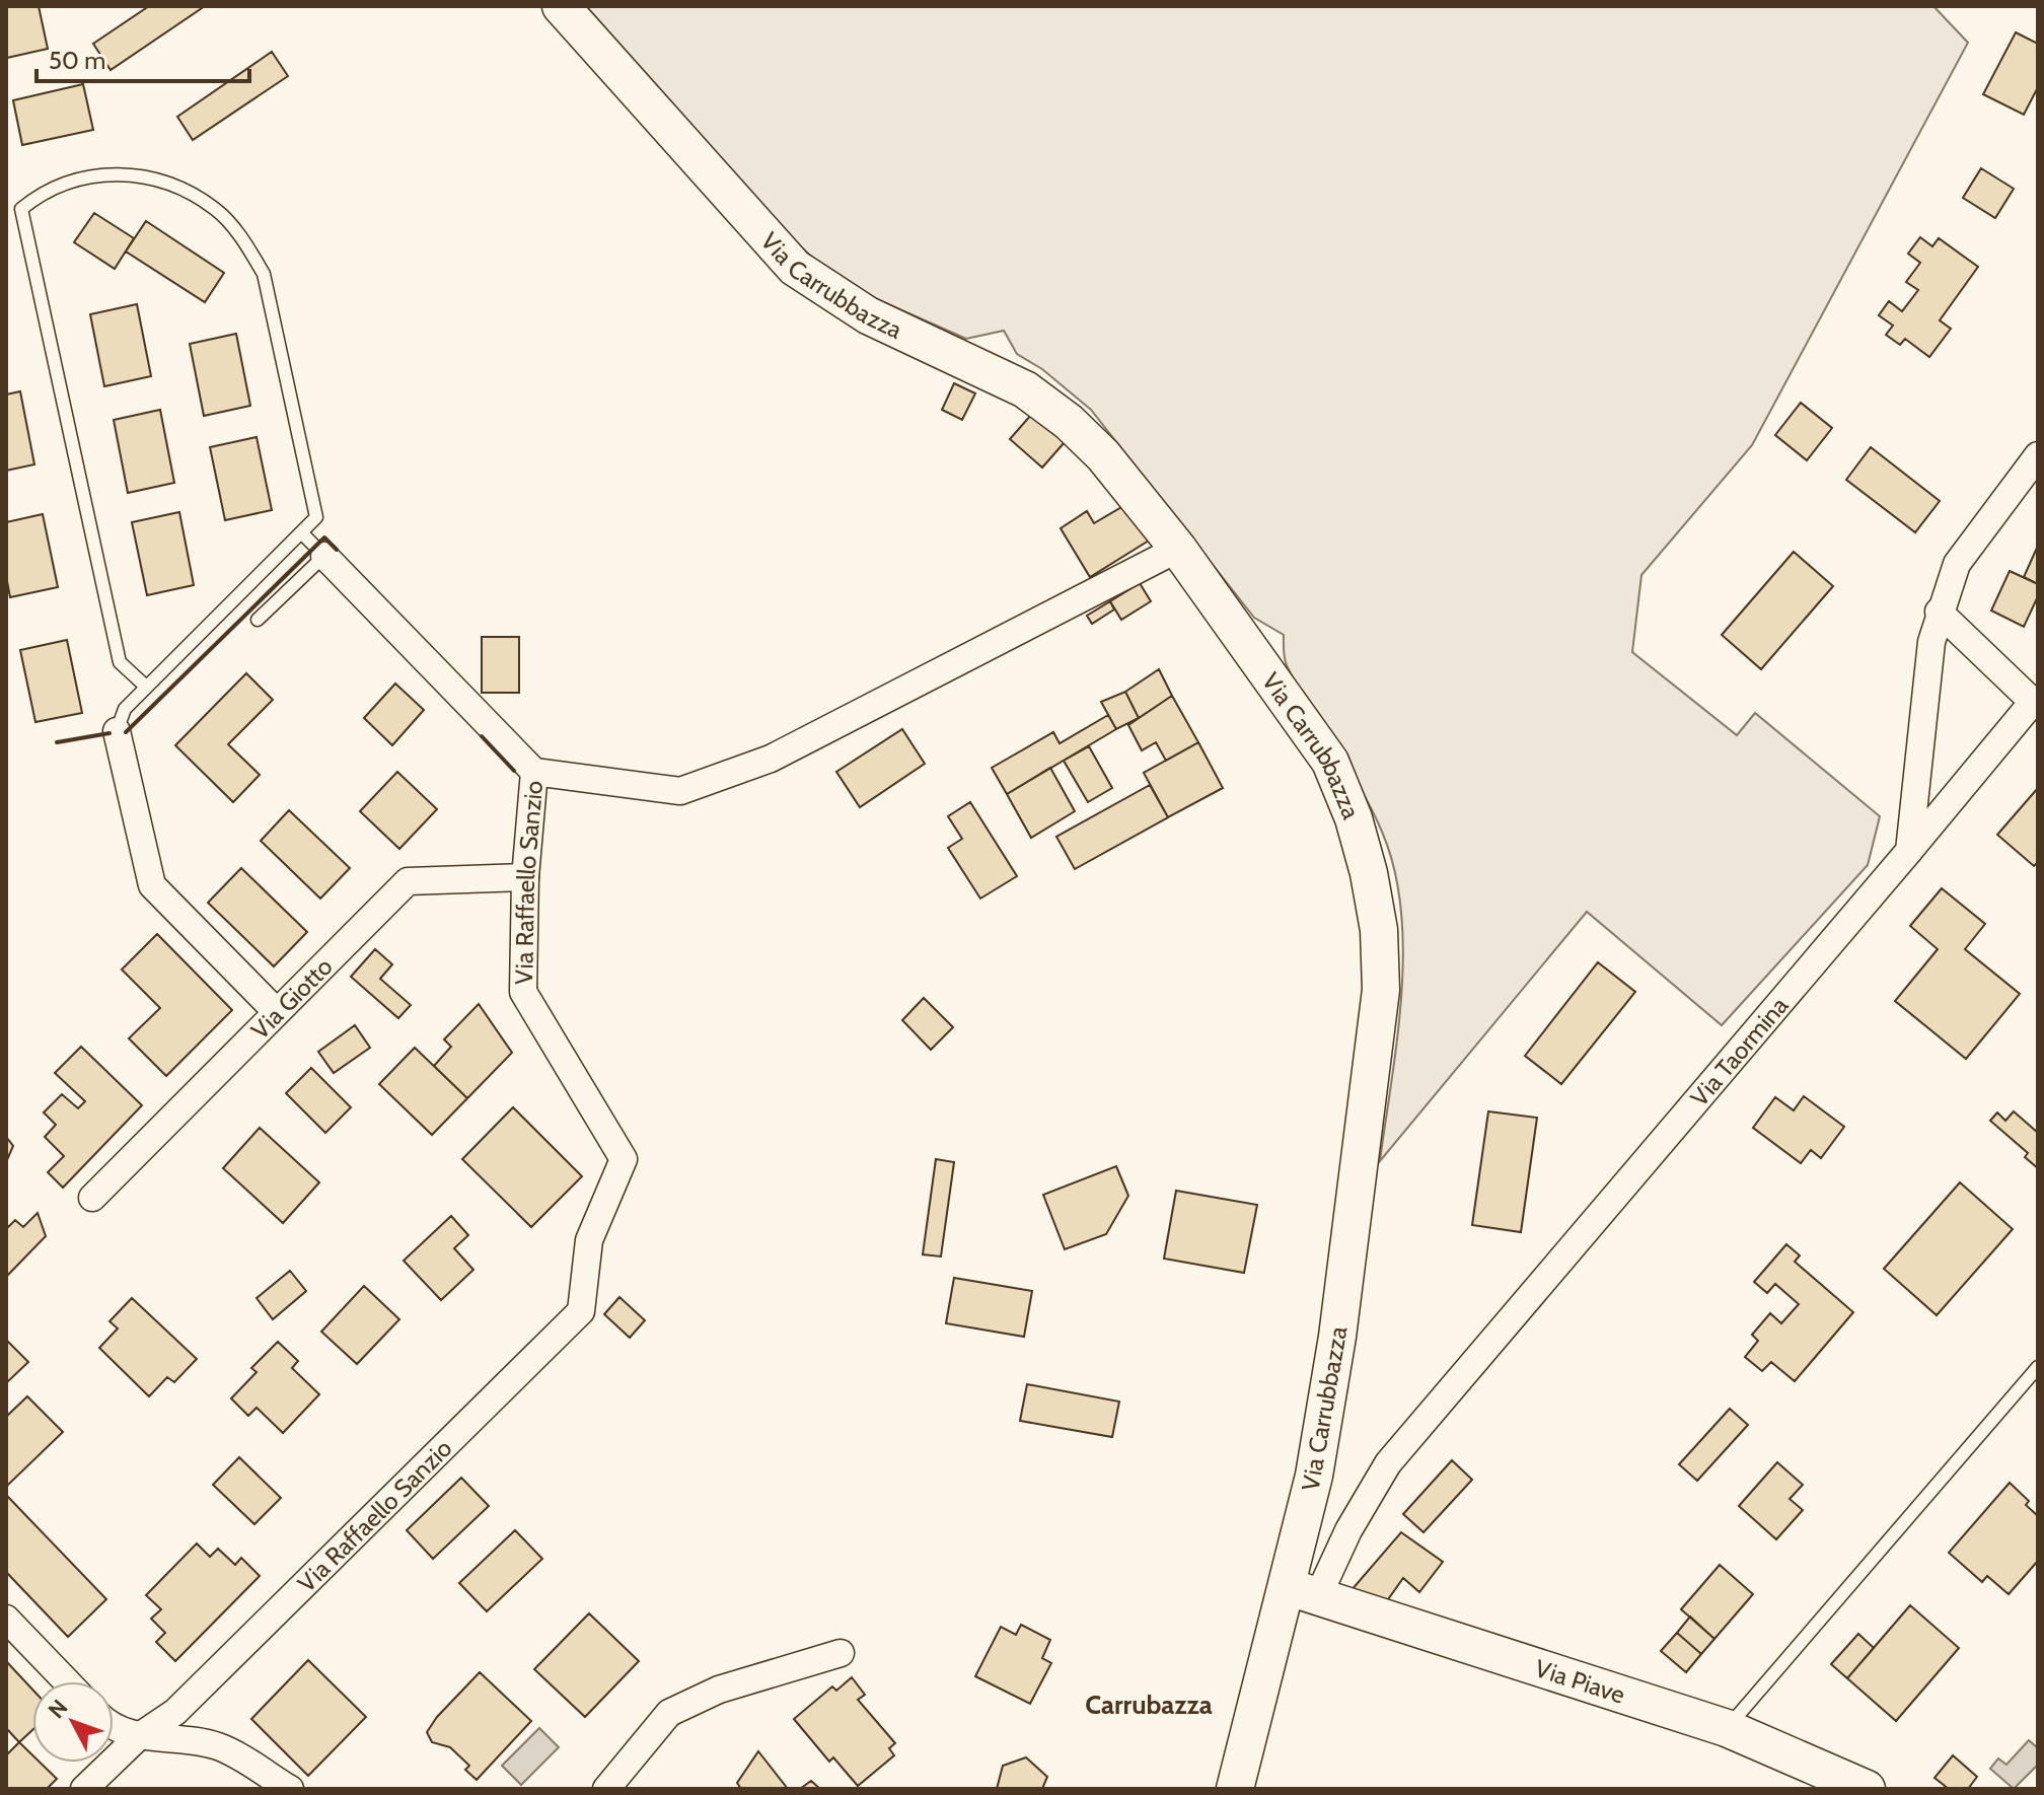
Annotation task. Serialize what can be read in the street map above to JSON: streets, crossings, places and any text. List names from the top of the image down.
{
  "streets": {
    "main road": ["Via Carrubbazza", "Via Piave"],
    "street": ["Via Raffaello Sanzio", "Via Giotto", "Via Taormina"]
  },
  "crossings": [
    ["Via Carrubbazza", "Via Raffaello Sanzio"],
    ["Via Carrubbazza", "Via Taormina"],
    ["Via Carrubbazza", "Via Piave"],
    ["Via Raffaello Sanzio", "Via Giotto"],
    ["Via Taormina", "Via Piave"]
  ],
  "districts": ["Carrubazza"],
  "scale_bar": "50 m",
  "north": "top left"
}
